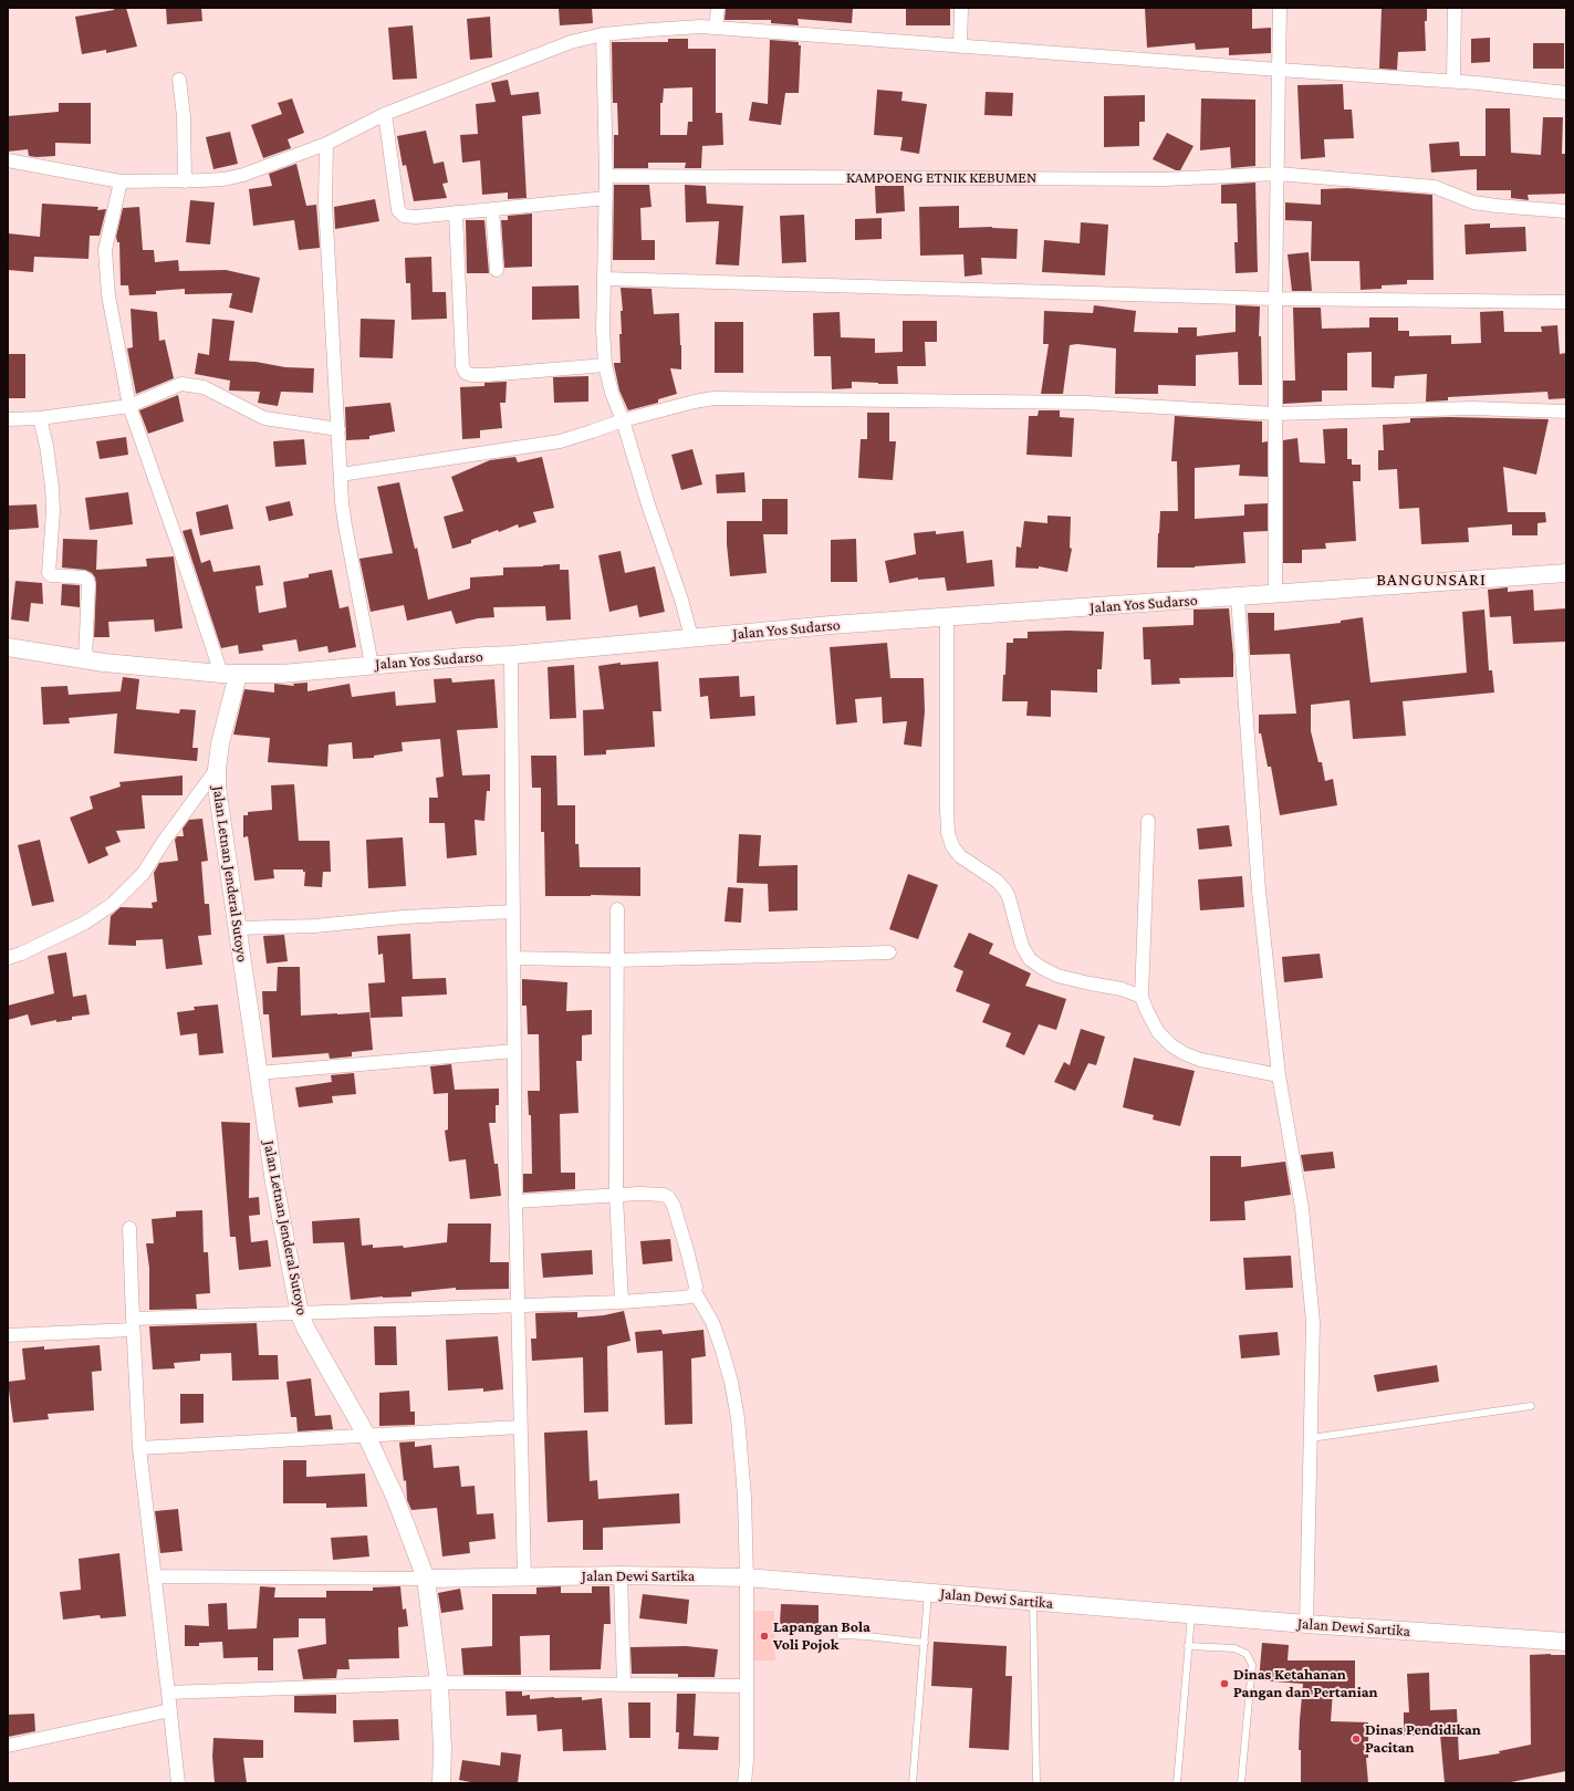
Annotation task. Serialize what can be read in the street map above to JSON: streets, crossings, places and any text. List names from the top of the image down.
{
  "streets": {
    "street": [
      "KAMPOENG ETNIK KEBUMEN",
      "Jalan Yos Sudarso",
      "Jalan Letnan Jenderal Sutoyo",
      "Jalan Dewi Sartika"
    ]
  },
  "crossings": [
    ["Jalan Yos Sudarso", "Jalan Letnan Jenderal Sutoyo"],
    ["Jalan Letnan Jenderal Sutoyo", "Jalan Dewi Sartika"]
  ],
  "districts": ["BANGUNSARI"],
  "places": ["Lapangan Bola Voli Pojok", "Dinas Ketahanan Pangan dan Pertanian", "Dinas Pendidikan Pacitan"]
}
